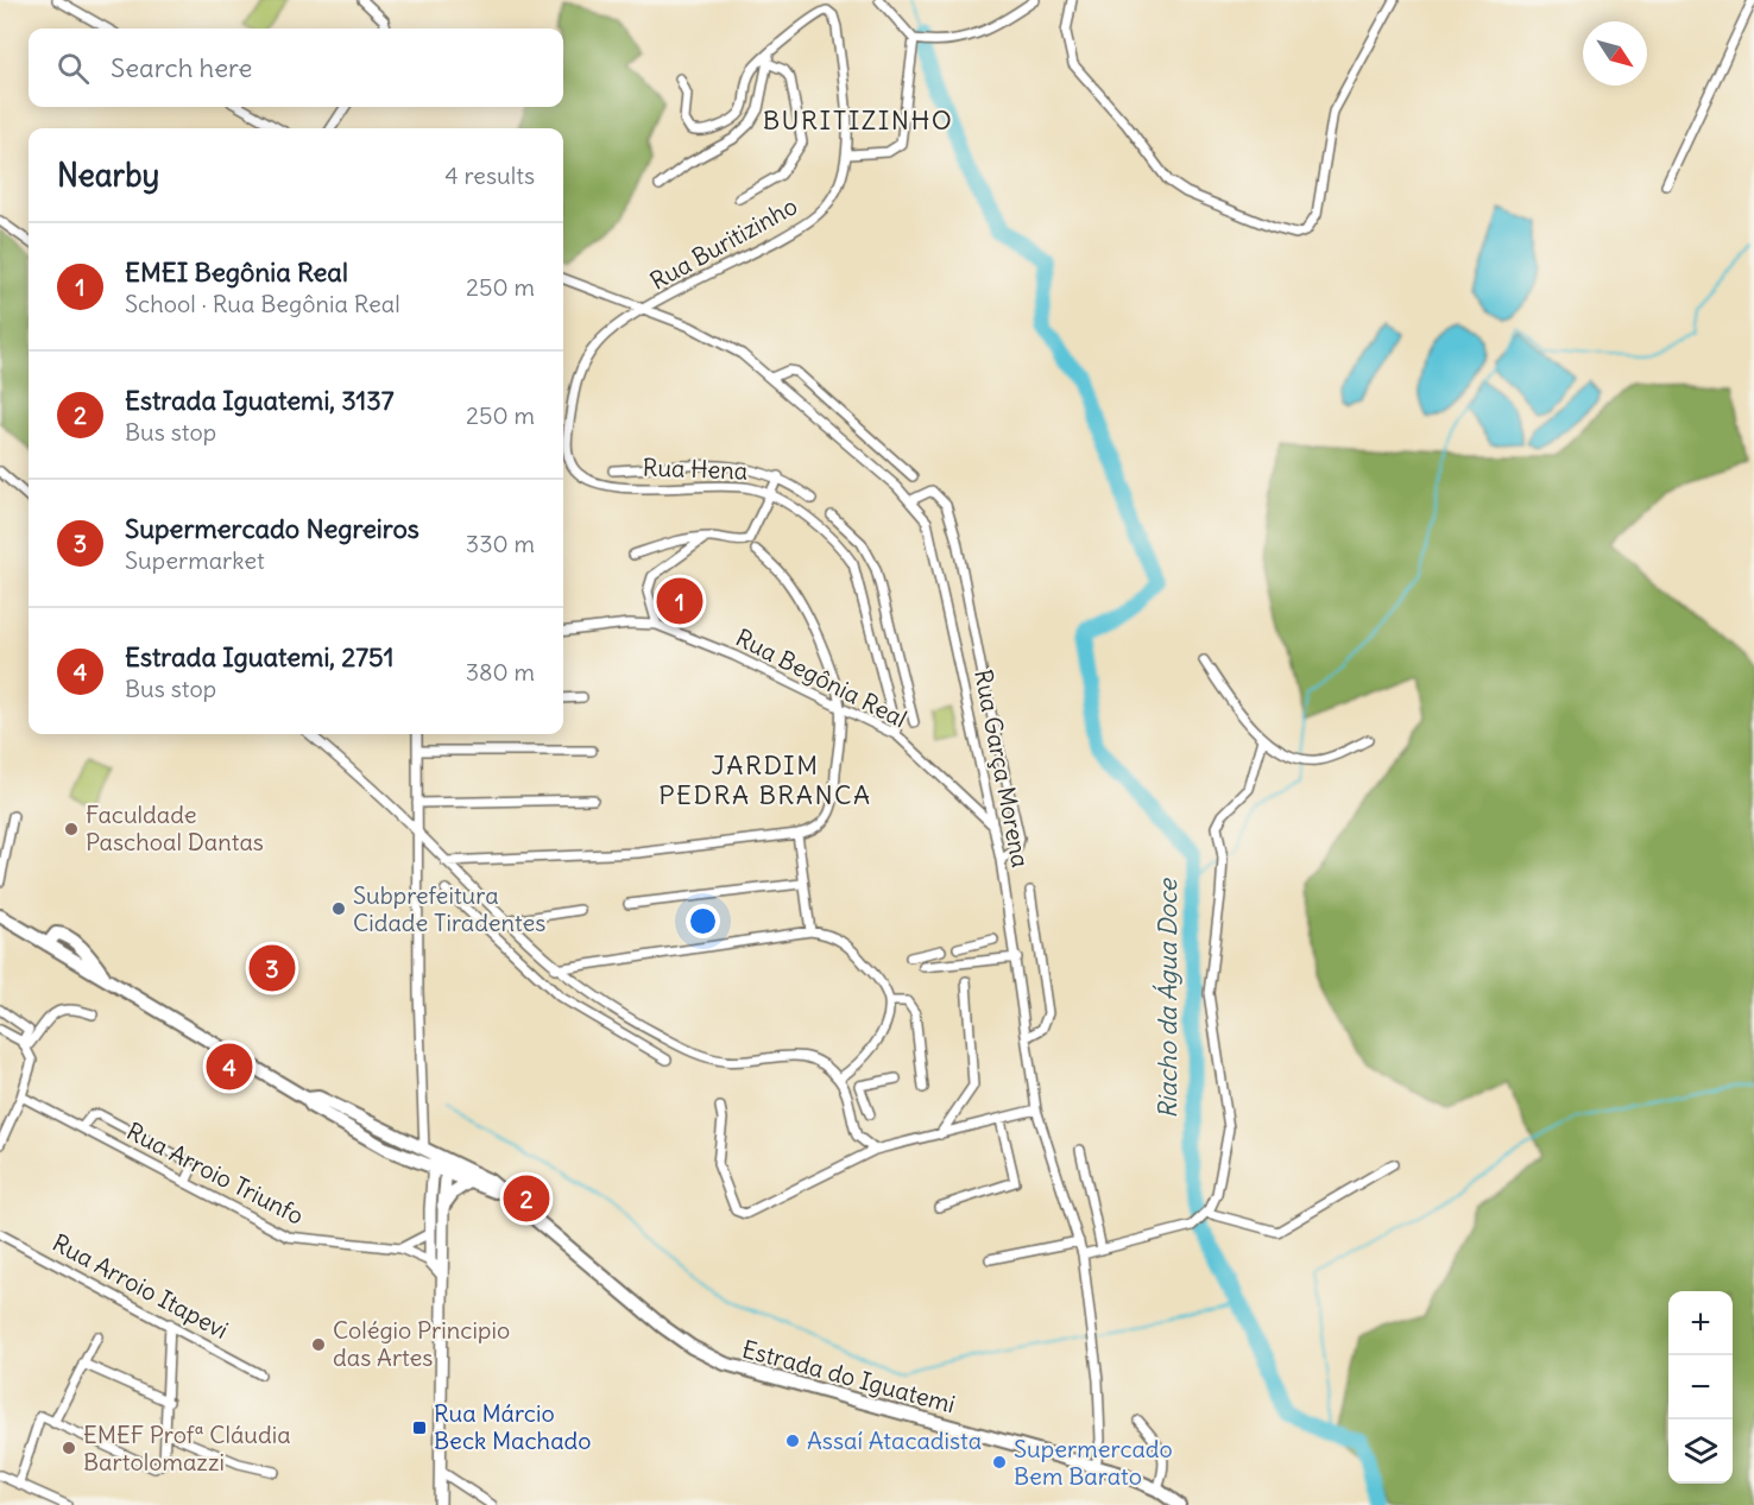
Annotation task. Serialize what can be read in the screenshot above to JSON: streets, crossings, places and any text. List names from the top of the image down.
{
  "streets": {
    "main road": ["Estrada do Iguatemi"],
    "street": [
      "Rua Buritizinho",
      "Rua Hena",
      "Rua Begônia Real",
      "Rua Garça Morena",
      "Rua Arroio Triunfo",
      "Rua Arroio Itapevi"
    ]
  },
  "crossings": [
    ["Rua Buritizinho", "Rua Hena"],
    ["Rua Buritizinho", "Rua Garça Morena"],
    ["Rua Hena", "Rua Begônia Real"],
    ["Rua Hena", "Rua Garça Morena"],
    ["Rua Begônia Real", "Rua Garça Morena"],
    ["Rua Garça Morena", "Estrada do Iguatemi"]
  ],
  "districts": ["BURITIZINHO", "JARDIM PEDRA BRANCA"],
  "water": ["Riacho da Água Doce"],
  "places": {
    "other": [
      "Faculdade Paschoal Dantas",
      "Subprefeitura Cidade Tiradentes",
      "Colégio Principio das Artes",
      "Assaí Atacadista",
      "EMEF Profª Cláudia Bartolomazzi",
      "Supermercado Bem Barato"
    ],
    "transit": ["Rua Márcio Beck Machado"]
  },
  "north": "bottom right",
  "page": {
    "search": "Search here",
    "heading": ["Nearby", "4 results"],
    "list": [
      {
        "mark": "1",
        "name": "EMEI Begônia Real",
        "note": "School · Rua Begônia Real",
        "value": "250 m"
      },
      {
        "mark": "2",
        "name": "Estrada Iguatemi, 3137",
        "note": "Bus stop",
        "value": "250 m"
      },
      {
        "mark": "3",
        "name": "Supermercado Negreiros",
        "note": "Supermarket",
        "value": "330 m"
      },
      {
        "mark": "4",
        "name": "Estrada Iguatemi, 2751",
        "note": "Bus stop",
        "value": "380 m"
      }
    ],
    "pins": [
      "1",
      "3",
      "4",
      "2"
    ],
    "map_buttons": ["+", "−"]
  }
}
